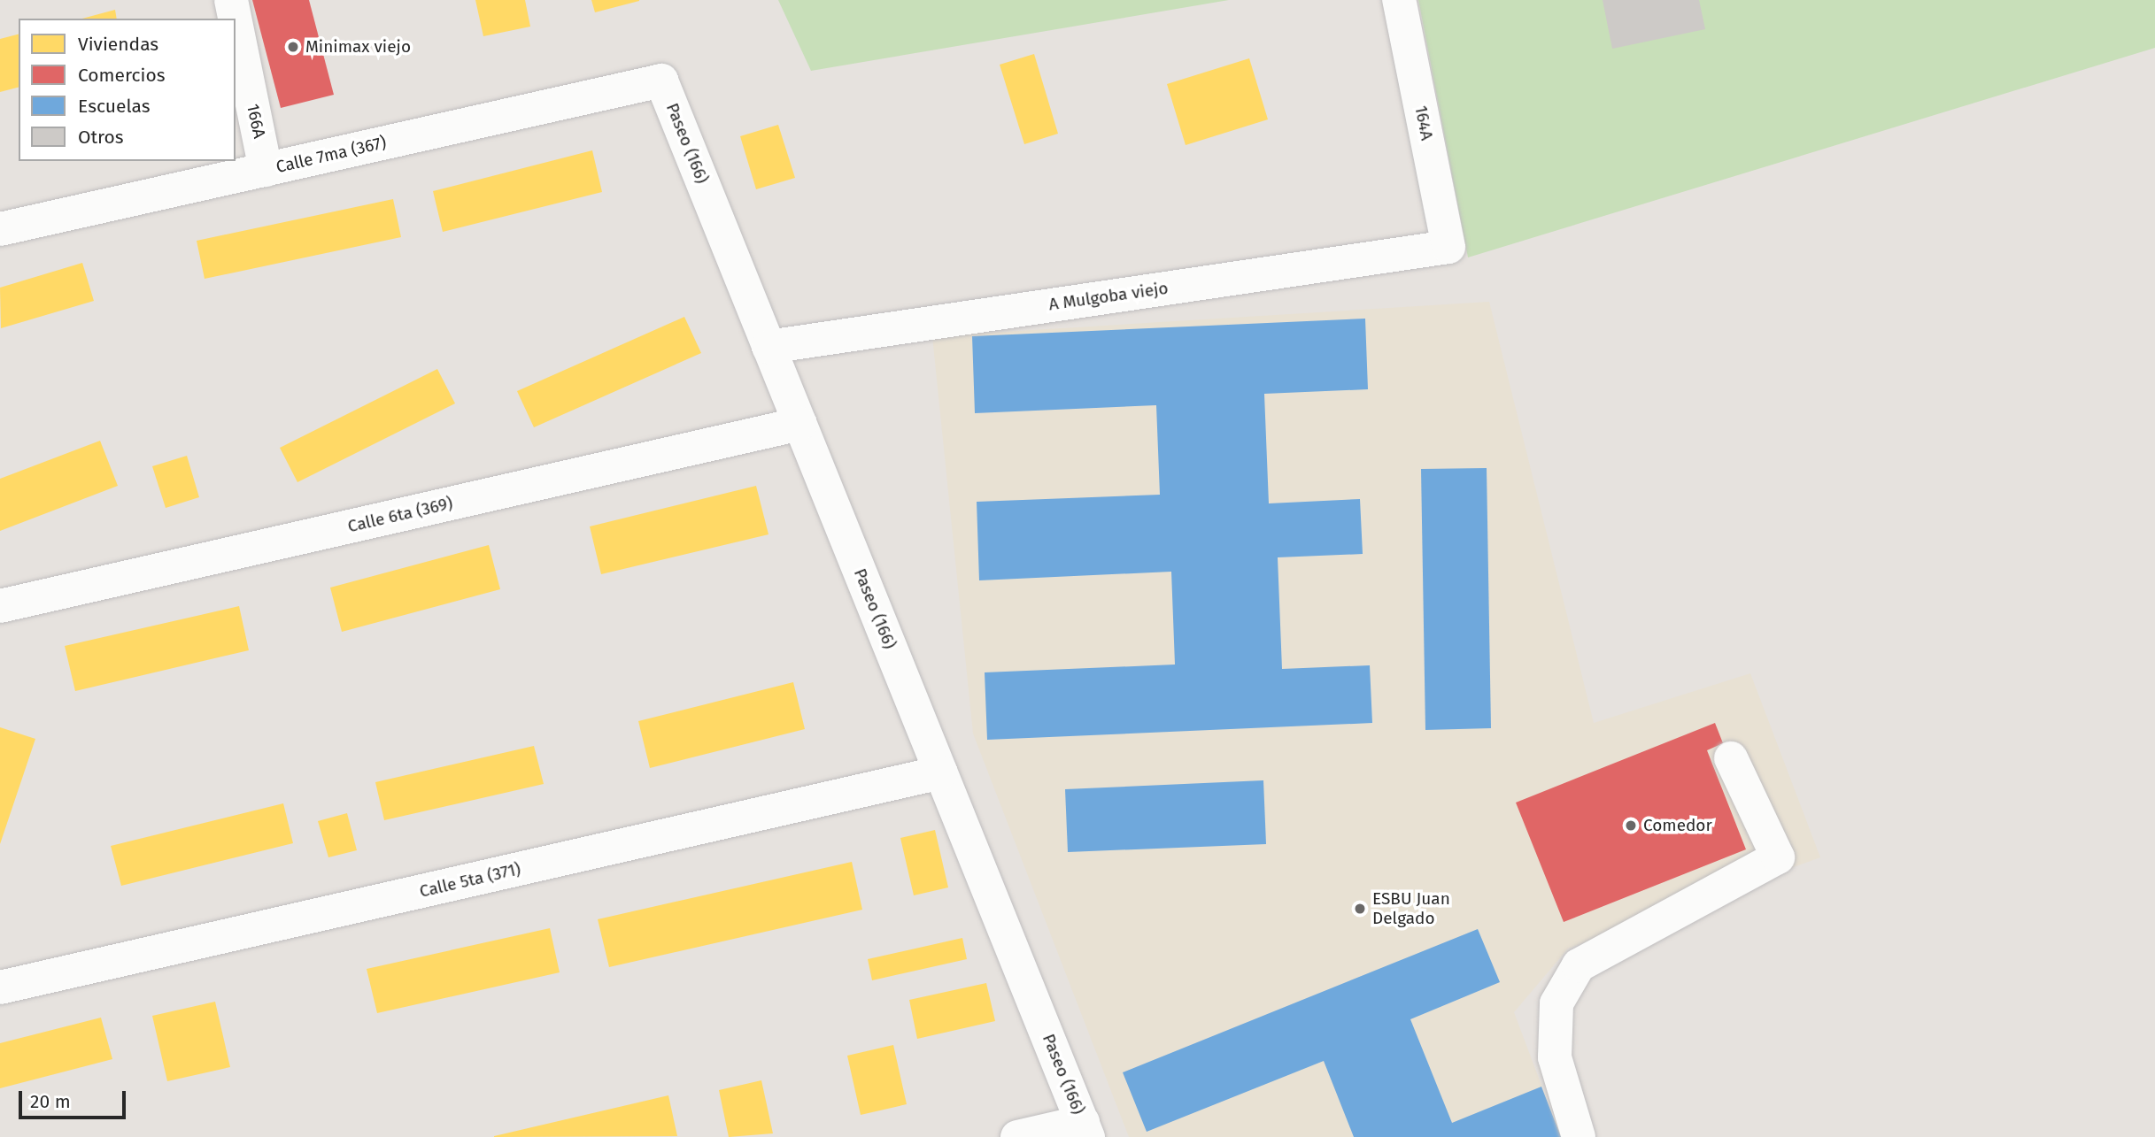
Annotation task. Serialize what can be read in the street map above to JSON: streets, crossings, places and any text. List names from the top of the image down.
{
  "streets": {
    "street": [
      "166A",
      "164A",
      "Paseo (166)",
      "Calle 7ma (367)",
      "A Mulgoba viejo",
      "Calle 6ta (369)",
      "Calle 5ta (371)"
    ]
  },
  "crossings": [
    ["166A", "Calle 7ma (367)"],
    ["164A", "A Mulgoba viejo"],
    ["Paseo (166)", "Calle 7ma (367)"],
    ["Paseo (166)", "A Mulgoba viejo"],
    ["Paseo (166)", "Calle 6ta (369)"],
    ["Paseo (166)", "Calle 5ta (371)"]
  ],
  "places": ["Minimax viejo", "Comedor", "ESBU Juan Delgado"],
  "legend": [
    "Viviendas",
    "Comercios",
    "Escuelas",
    "Otros"
  ],
  "scale_bar": "20 m"
}
